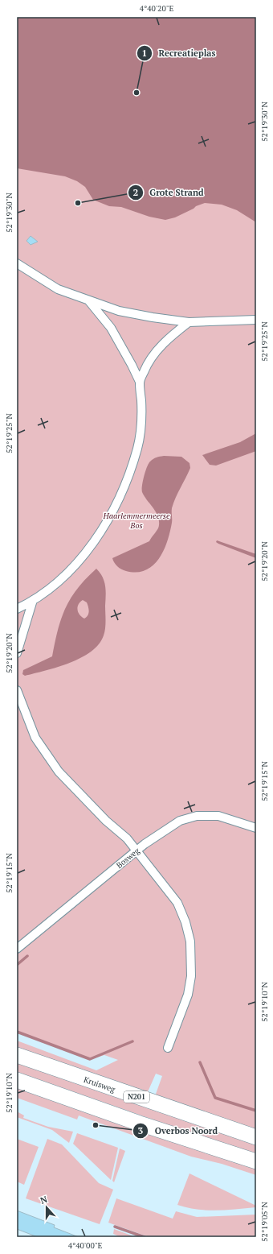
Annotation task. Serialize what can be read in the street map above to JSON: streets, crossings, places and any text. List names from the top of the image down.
{
  "streets": {
    "highway": ["Kruisweg", "N201"],
    "street": ["Bosweg"]
  },
  "parks": ["Haarlemmermeerse Bos"],
  "places": ["Recreatieplas", "Grote Strand", "Overbos Noord"],
  "north": "top",
  "coordinates": [
    "4°40'20\"E",
    "52°19'30\"N",
    "52°19'25\"N",
    "52°19'20\"N",
    "52°19'15\"N",
    "52°19'10\"N",
    "52°19'05\"N",
    "4°40'00\"E"
  ]
}
